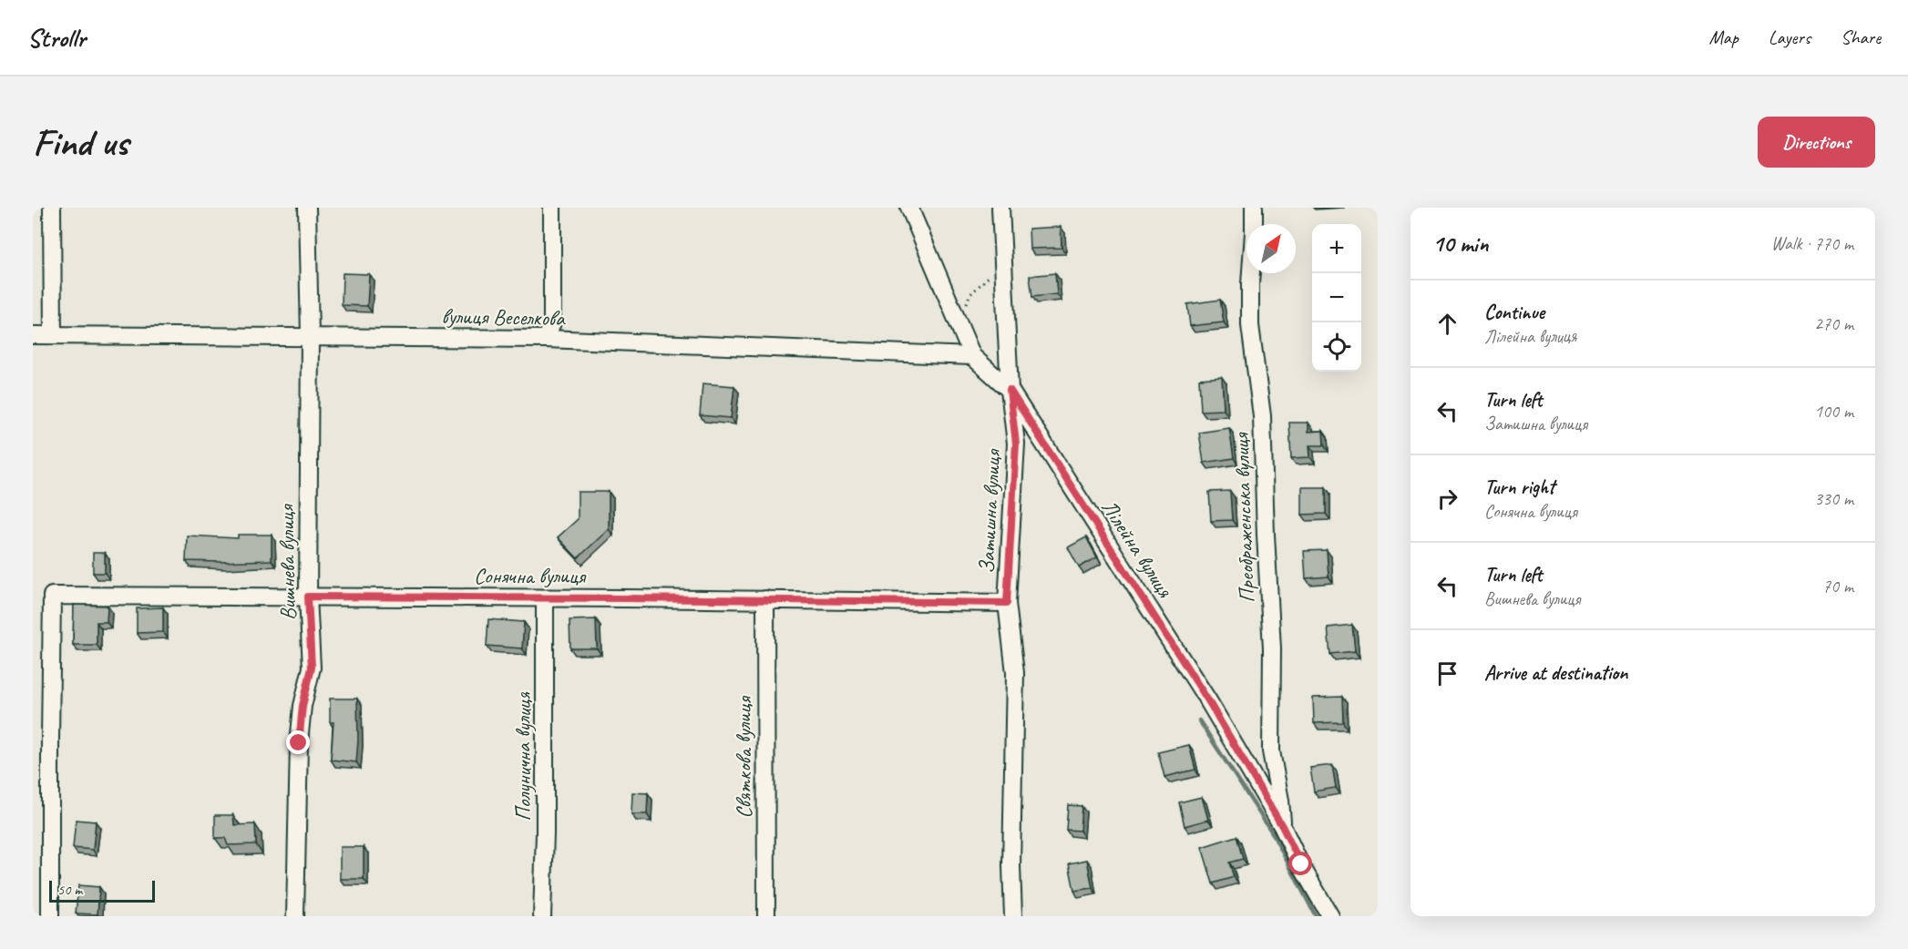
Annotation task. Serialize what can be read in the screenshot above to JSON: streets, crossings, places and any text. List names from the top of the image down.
{
  "streets": {
    "street": [
      "вулиця Веселкова",
      "Затишна вулиця",
      "Преображенська вулиця",
      "Лілейна вулиця",
      "Вишнева вулиця",
      "Сонячна вулиця",
      "Полунична вулиця",
      "Святкова вулиця"
    ]
  },
  "crossings": [
    ["вулиця Веселкова", "Лілейна вулиця"],
    ["вулиця Веселкова", "Вишнева вулиця"],
    ["Затишна вулиця", "Лілейна вулиця"],
    ["Затишна вулиця", "Сонячна вулиця"],
    ["Преображенська вулиця", "Лілейна вулиця"],
    ["Вишнева вулиця", "Сонячна вулиця"],
    ["Сонячна вулиця", "Полунична вулиця"],
    ["Сонячна вулиця", "Святкова вулиця"]
  ],
  "scale_bar": "50 m",
  "north": "top right",
  "page": {
    "header": "Strollr",
    "nav": ["Map", "Layers", "Share"],
    "buttons": "Directions",
    "title": "Find us",
    "heading": ["10 min", "Walk · 770 m"],
    "map_buttons": ["+", "−"],
    "list": [
      ["Continue", "Лілейна вулиця", "270 m"],
      ["Turn left", "Затишна вулиця", "100 m"],
      ["Turn right", "Сонячна вулиця", "330 m"],
      ["Turn left", "Вишнева вулиця", "70 m"],
      "Arrive at destination"
    ],
    "scale": "50 m"
  }
}
